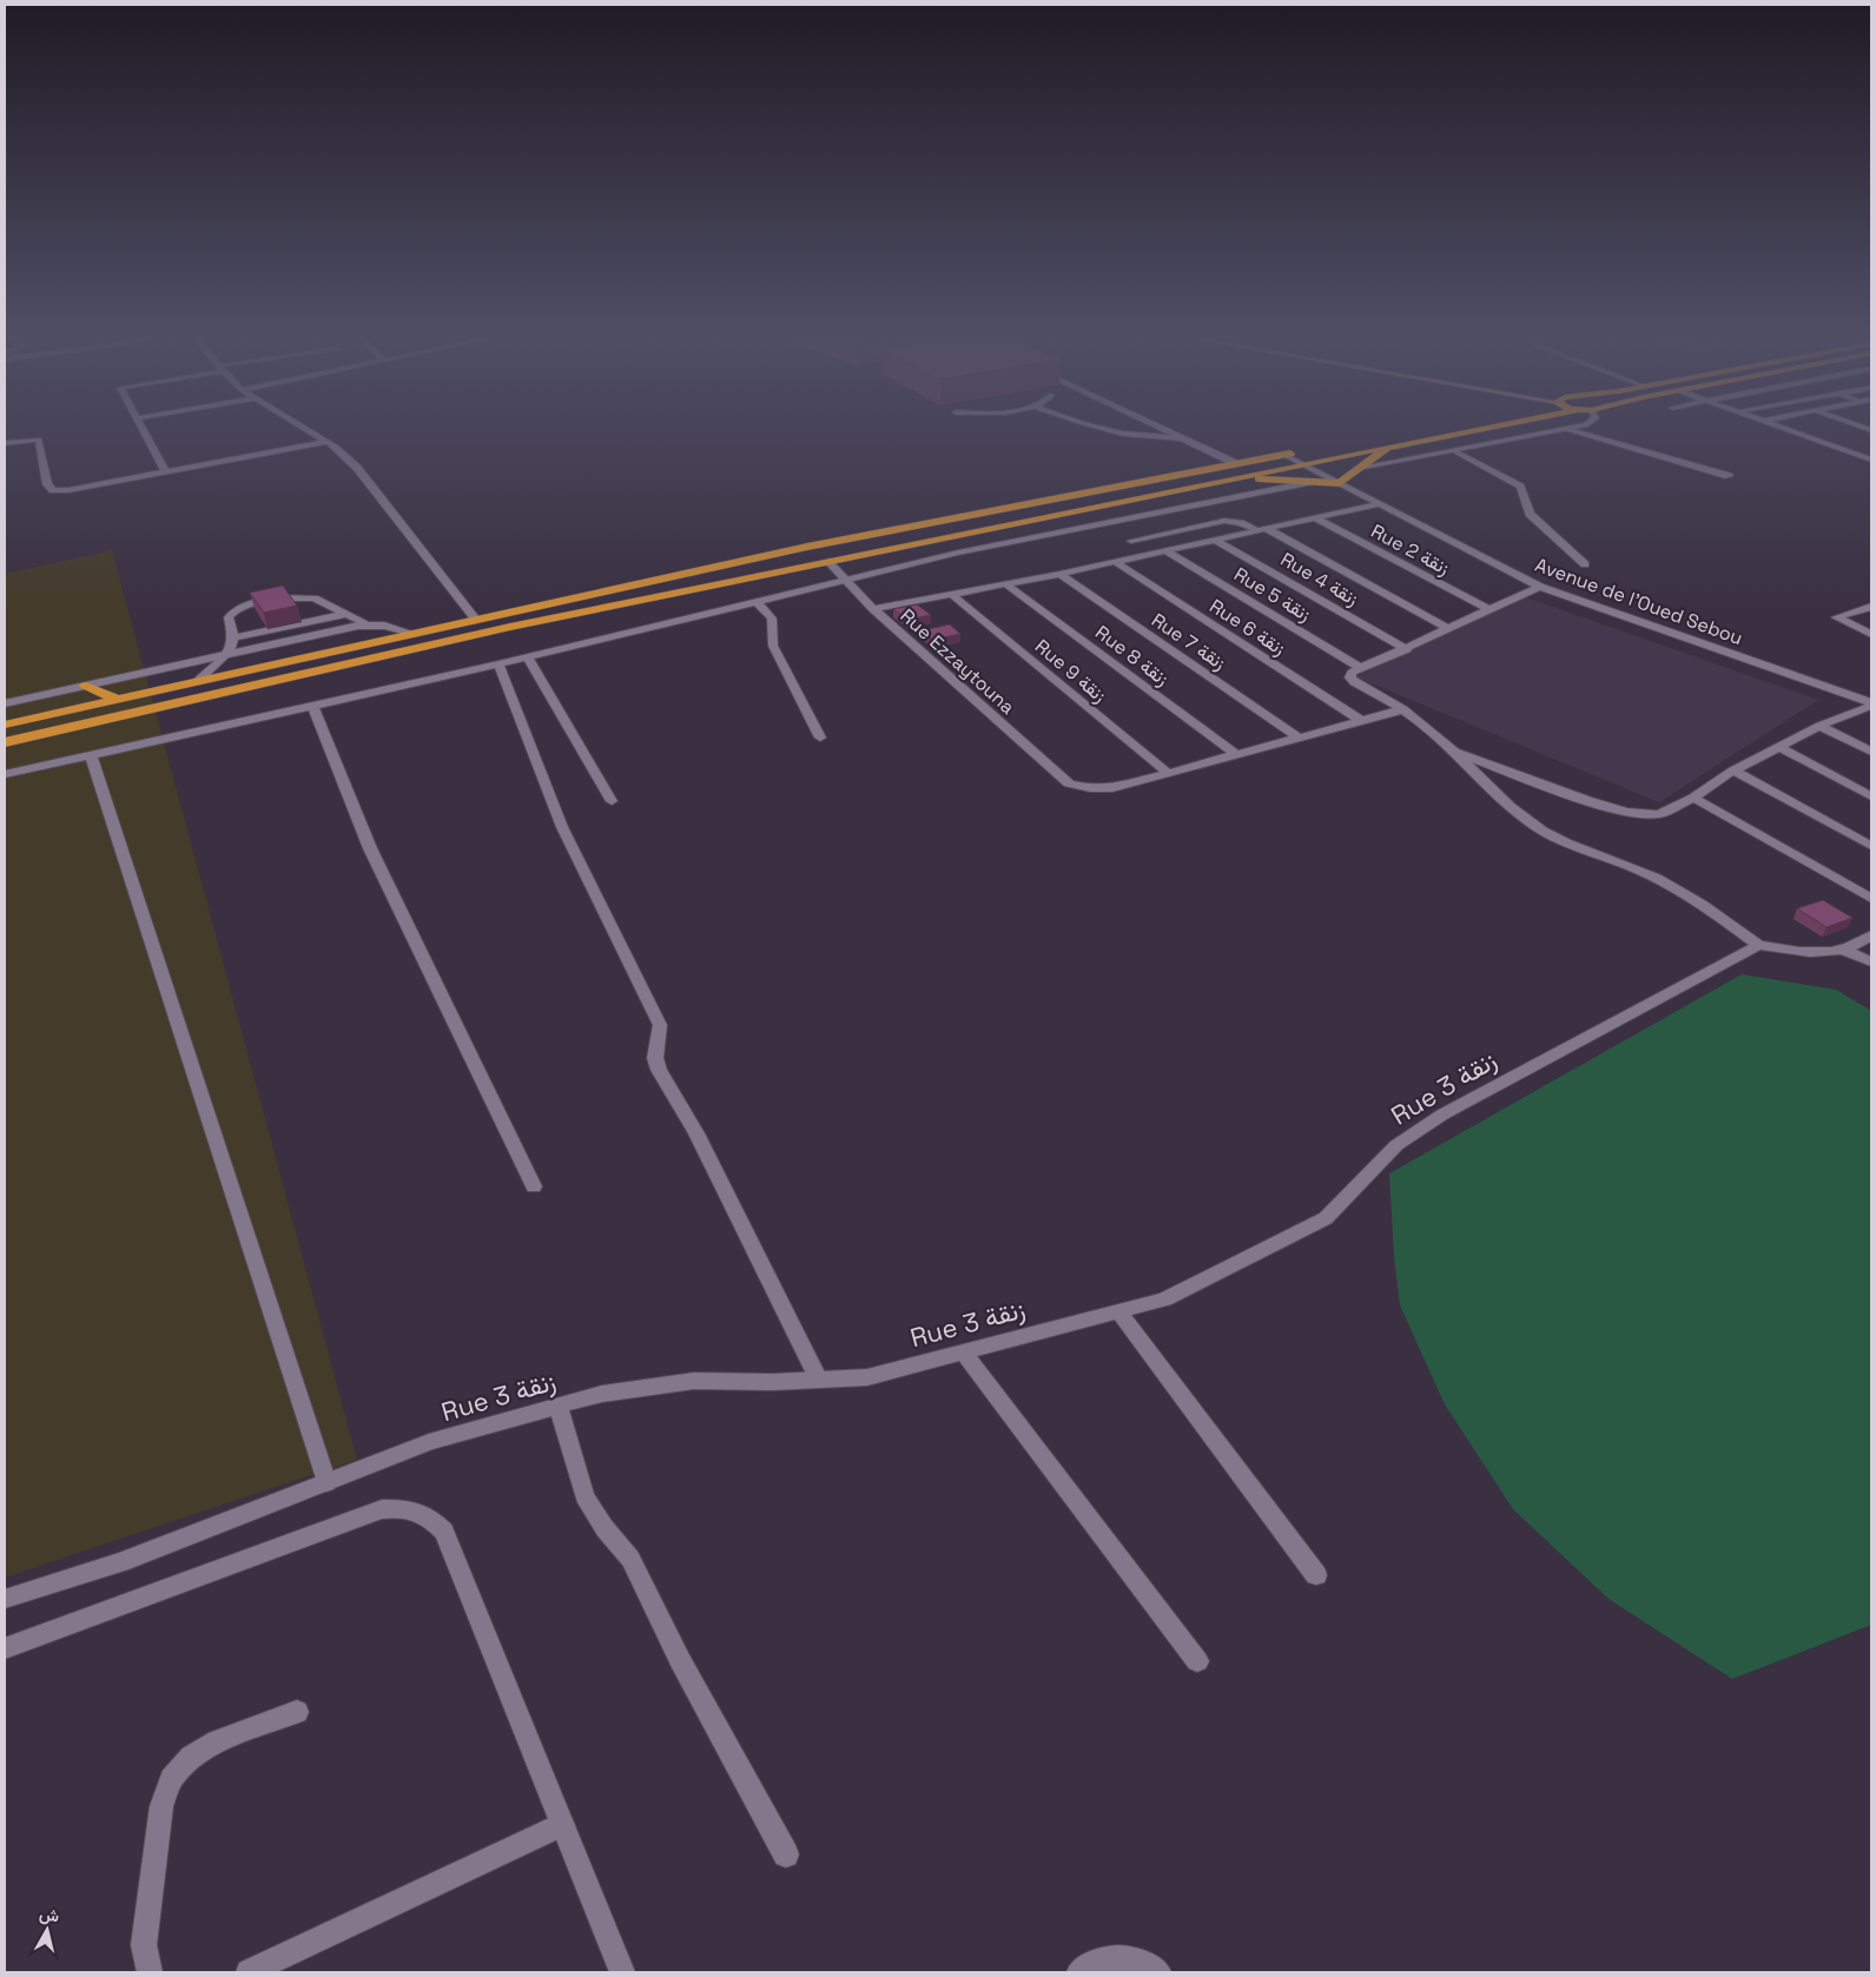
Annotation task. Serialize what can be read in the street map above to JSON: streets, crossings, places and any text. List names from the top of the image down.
{
  "streets": {
    "street": [
      "Rue 2 زنقة",
      "Rue 4 زنقة",
      "Rue 5 زنقة",
      "Avenue de l'Oued Sebou",
      "Rue 6 زنقة",
      "Rue 7 زنقة",
      "Rue 8 زنقة",
      "Rue Ezzaytouna",
      "Rue 9 زنقة",
      "Rue 3 زنقة"
    ]
  },
  "crossings": [
    ["Rue Ezzaytouna", "Rue 9 زنقة"]
  ],
  "north": "top"
}
